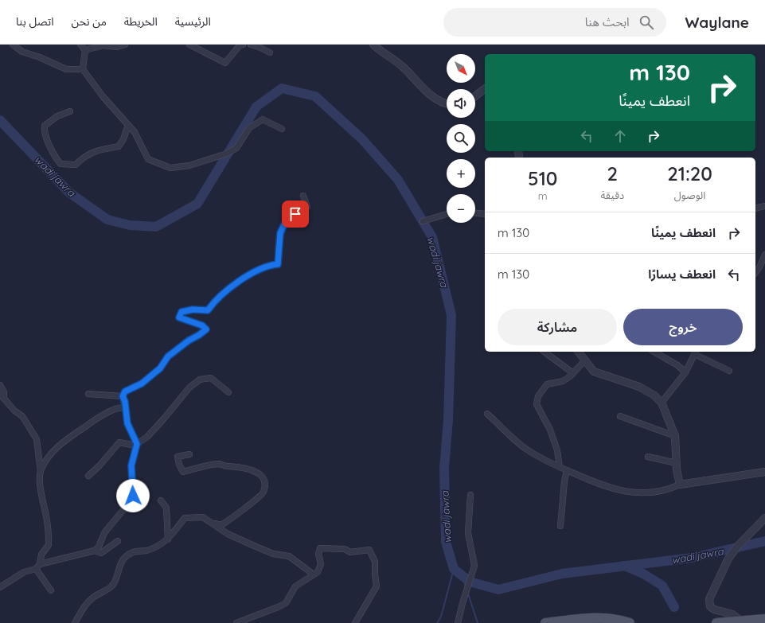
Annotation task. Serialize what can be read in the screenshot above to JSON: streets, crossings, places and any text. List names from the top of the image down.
{
  "water": ["wadi jawra"],
  "north": "bottom right",
  "page": {
    "header": "Waylane",
    "search": "ابحث هنا",
    "nav": [
      "الرئيسية",
      "الخريطة",
      "من نحن",
      "اتصل بنا"
    ],
    "map_buttons": ["+", "−"],
    "turn": ["130 m", "انعطف يمينًا"],
    "eta": [
      "21:20",
      "الوصول",
      "2",
      "دقيقة",
      "510",
      "m"
    ],
    "list": [
      {
        "name": "انعطف يمينًا",
        "value": "130 m"
      },
      {
        "name": "انعطف يسارًا",
        "value": "130 m"
      }
    ],
    "buttons": ["خروج", "مشاركة"]
  }
}
